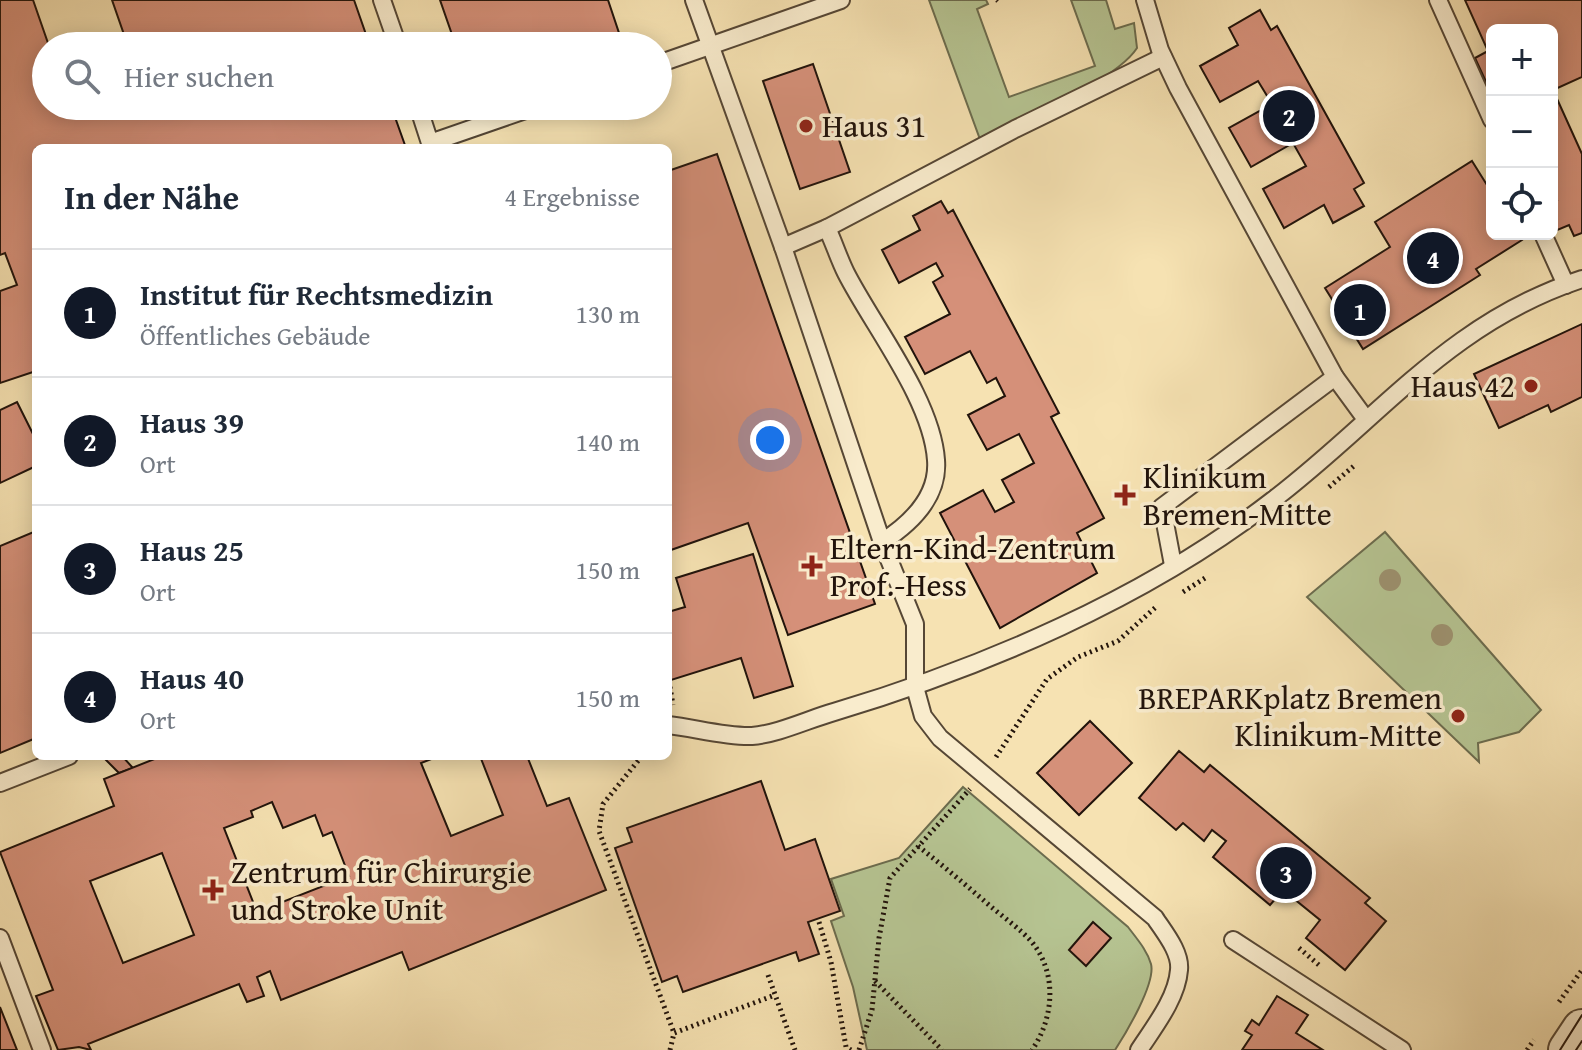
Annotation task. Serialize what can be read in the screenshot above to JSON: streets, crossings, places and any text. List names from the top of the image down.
{
  "places": {
    "other": ["Haus 31", "Haus 42", "BREPARKplatz Bremen Klinikum-Mitte"],
    "health": ["Klinikum Bremen-Mitte", "Eltern-Kind-Zentrum Prof.-Hess", "Zentrum für Chirurgie und Stroke Unit"]
  },
  "page": {
    "map_buttons": ["+", "−"],
    "search": "Hier suchen",
    "pins": [
      "2",
      "4",
      "1",
      "3"
    ],
    "heading": ["In der Nähe", "4 Ergebnisse"],
    "list": [
      {
        "mark": "1",
        "name": "Institut für Rechtsmedizin",
        "note": "Öffentliches Gebäude",
        "value": "130 m"
      },
      {
        "mark": "2",
        "name": "Haus 39",
        "note": "Ort",
        "value": "140 m"
      },
      {
        "mark": "3",
        "name": "Haus 25",
        "note": "Ort",
        "value": "150 m"
      },
      {
        "mark": "4",
        "name": "Haus 40",
        "note": "Ort",
        "value": "150 m"
      }
    ]
  }
}
